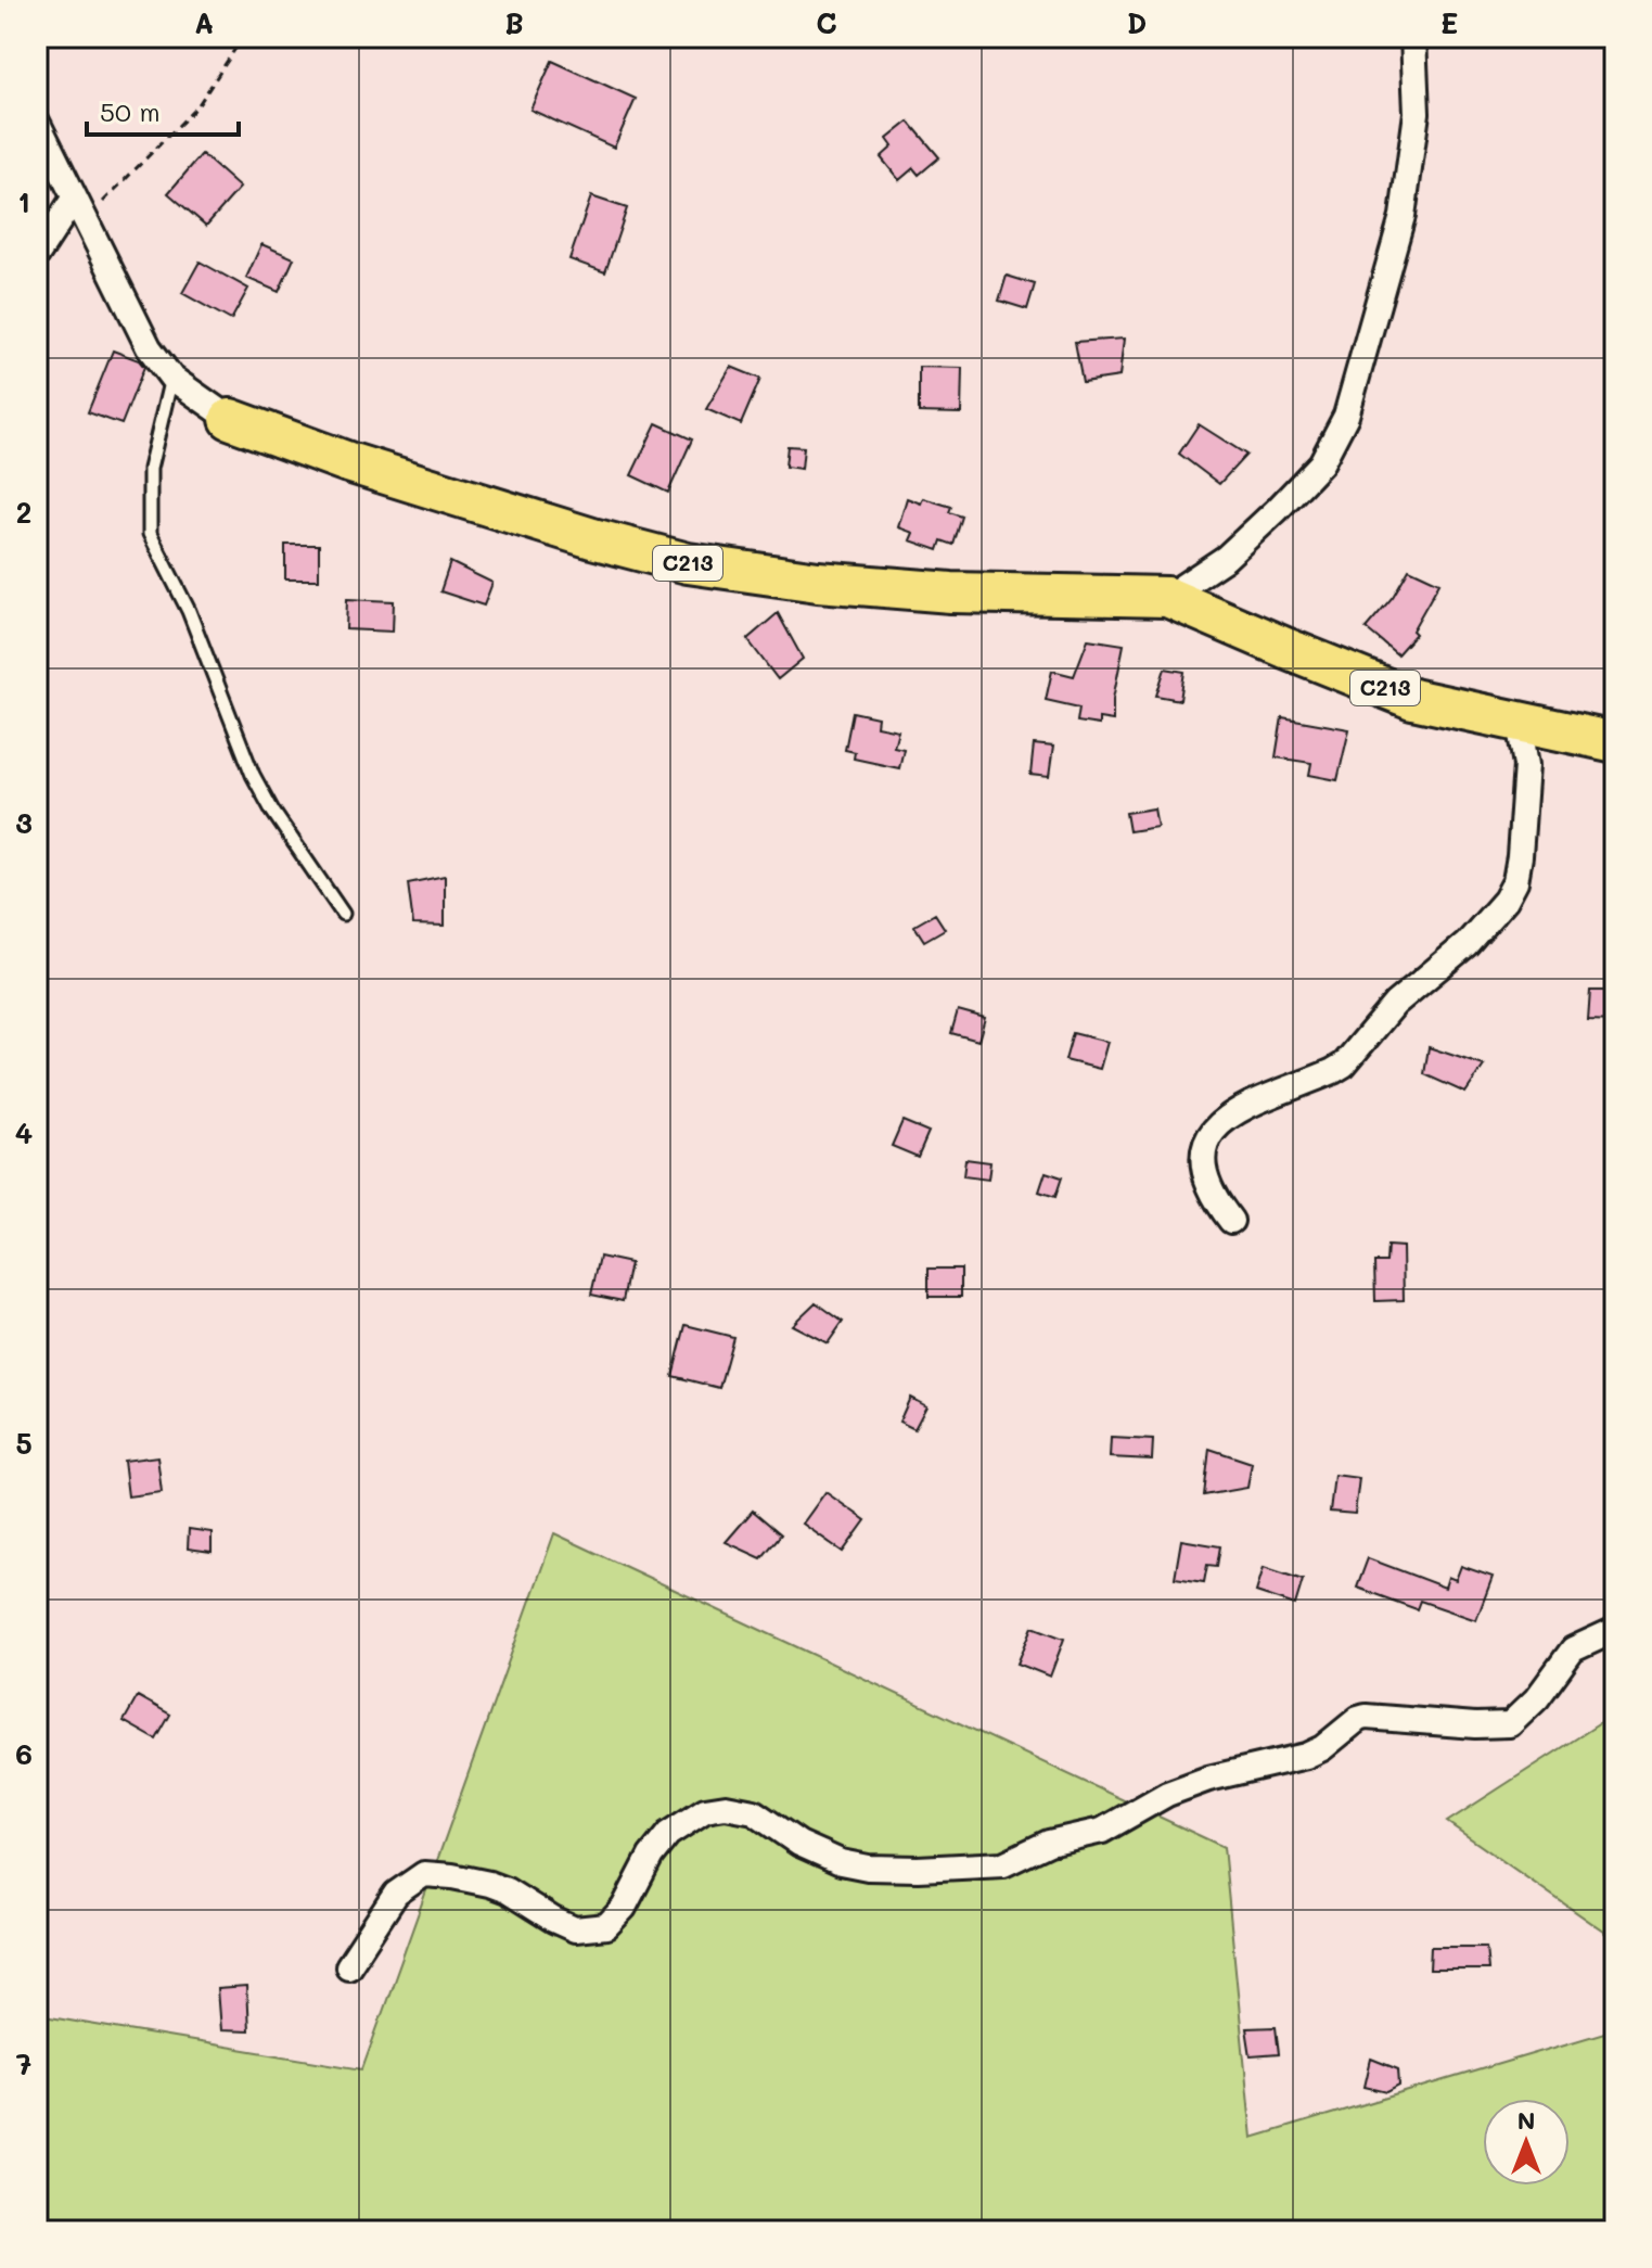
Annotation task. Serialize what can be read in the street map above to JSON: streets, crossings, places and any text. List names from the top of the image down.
{
  "streets": {
    "main road": ["C213"]
  },
  "scale_bar": "50 m",
  "north": "top",
  "grid": {
    "columns": [
      "A",
      "B",
      "C",
      "D",
      "E"
    ],
    "rows": [
      "1",
      "2",
      "3",
      "4",
      "5",
      "6",
      "7"
    ]
  }
}
